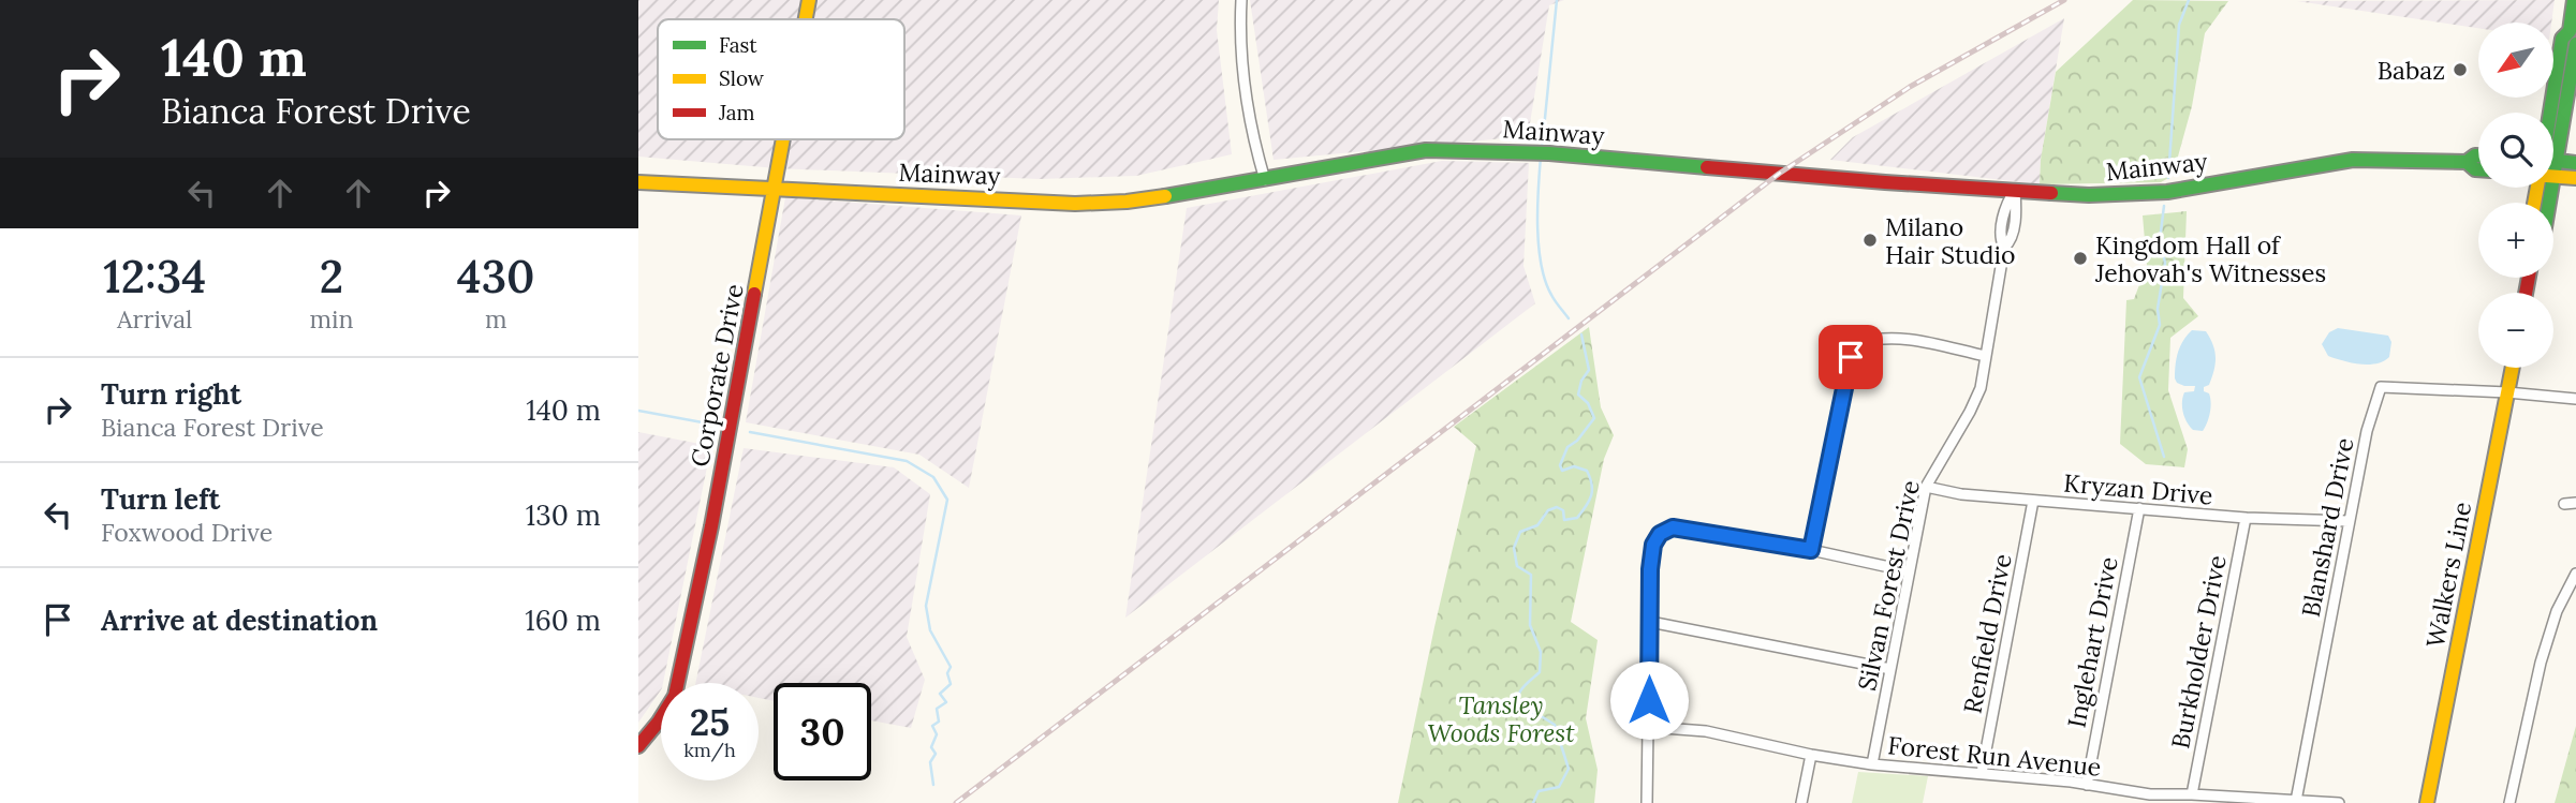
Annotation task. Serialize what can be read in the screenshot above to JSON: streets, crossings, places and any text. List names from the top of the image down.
{
  "streets": {
    "street": [
      "Mainway",
      "Corporate Drive",
      "Kryzan Drive",
      "Blanshard Drive",
      "Walkers Line",
      "Silvan Forest Drive",
      "Renfield Drive",
      "Inglehart Drive",
      "Burkholder Drive",
      "Forest Run Avenue"
    ]
  },
  "crossings": [
    ["Mainway", "Corporate Drive"],
    ["Mainway", "Silvan Forest Drive"],
    ["Kryzan Drive", "Blanshard Drive"],
    ["Kryzan Drive", "Silvan Forest Drive"],
    ["Kryzan Drive", "Renfield Drive"],
    ["Kryzan Drive", "Inglehart Drive"],
    ["Kryzan Drive", "Burkholder Drive"],
    ["Blanshard Drive", "Walkers Line"],
    ["Blanshard Drive", "Forest Run Avenue"],
    ["Silvan Forest Drive", "Forest Run Avenue"],
    ["Renfield Drive", "Forest Run Avenue"],
    ["Inglehart Drive", "Forest Run Avenue"],
    ["Burkholder Drive", "Forest Run Avenue"]
  ],
  "parks": ["Tansley Woods Forest"],
  "places": ["Babaz", "Milano Hair Studio", "Kingdom Hall of Jehovah's Witnesses"],
  "legend": ["Fast", "Slow", "Jam"],
  "north": "bottom left",
  "page": {
    "turn": ["140 m", "Bianca Forest Drive"],
    "map_buttons": ["+", "−"],
    "eta": [
      "12:34",
      "Arrival",
      "2",
      "min",
      "430",
      "m"
    ],
    "list": [
      {
        "name": "Turn right",
        "note": "Bianca Forest Drive",
        "value": "140 m"
      },
      {
        "name": "Turn left",
        "note": "Foxwood Drive",
        "value": "130 m"
      },
      {
        "name": "Arrive at destination",
        "value": "160 m"
      }
    ],
    "speed": "25 km/h",
    "limit": "30"
  }
}
